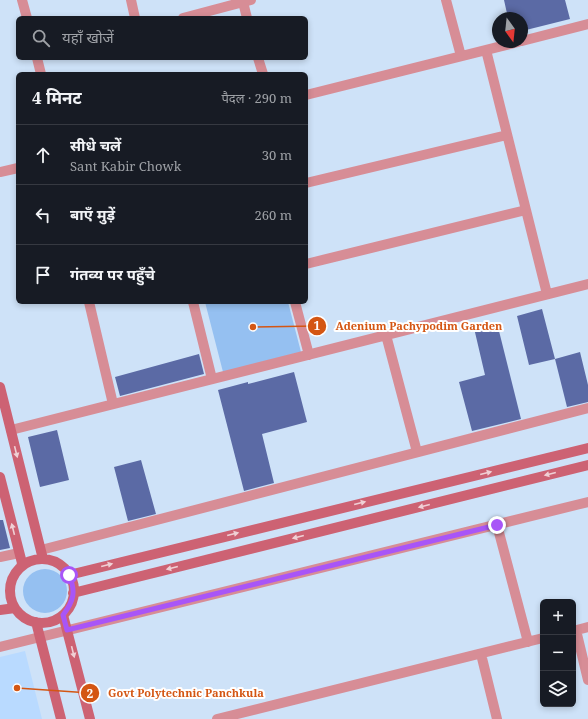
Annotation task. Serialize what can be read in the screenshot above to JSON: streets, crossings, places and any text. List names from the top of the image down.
{
  "places": ["Adenium Pachypodim Garden", "Govt Polytechnic Panchkula"],
  "north": "bottom",
  "page": {
    "search": "यहाँ खोजें",
    "heading": ["4 मिनट", "पैदल · 290 m"],
    "list": [
      ["सीधे चलें", "Sant Kabir Chowk", "30 m"],
      ["बाएँ मुड़ें", "260 m"],
      "गंतव्य पर पहुँचे"
    ],
    "map_buttons": ["+", "−"]
  }
}
